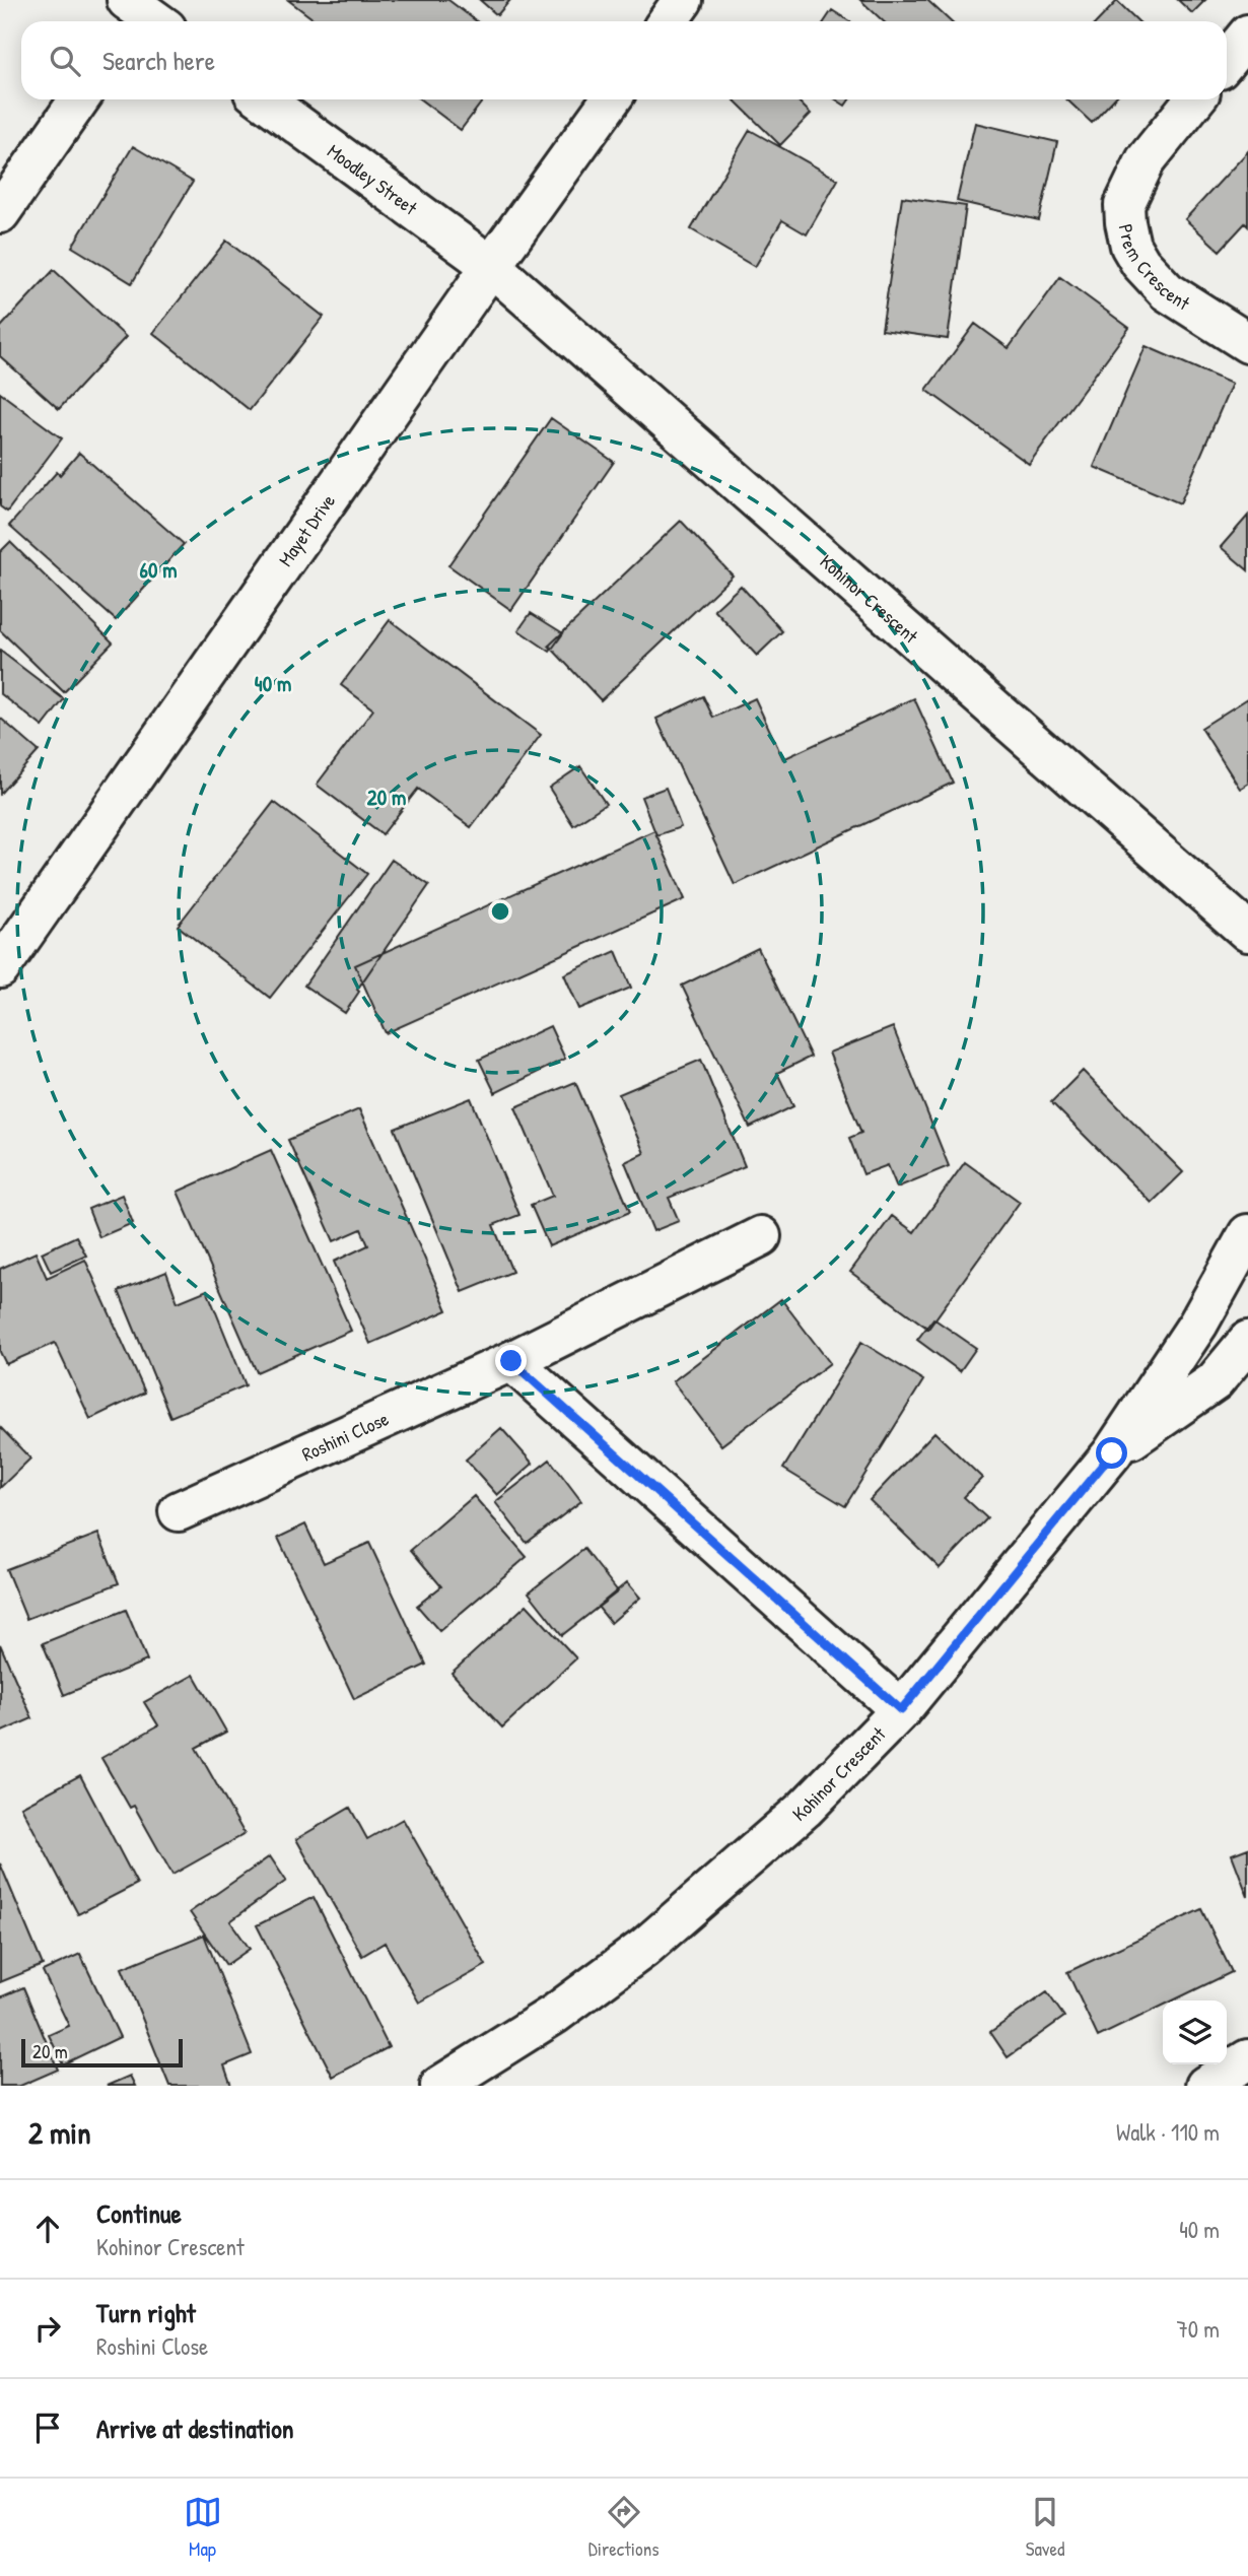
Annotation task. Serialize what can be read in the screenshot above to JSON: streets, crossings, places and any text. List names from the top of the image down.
{
  "streets": {
    "street": [
      "Moodley Street",
      "Prem Crescent",
      "Mayet Drive",
      "Kohinor Crescent",
      "Roshini Close"
    ]
  },
  "crossings": [
    ["Moodley Street", "Mayet Drive"],
    ["Moodley Street", "Kohinor Crescent"],
    ["Mayet Drive", "Kohinor Crescent"]
  ],
  "scale_bar": "20 m",
  "page": {
    "search": "Search here",
    "scale": "20 m",
    "heading": ["2 min", "Walk · 110 m"],
    "list": [
      ["Continue", "Kohinor Crescent", "40 m"],
      ["Turn right", "Roshini Close", "70 m"],
      "Arrive at destination"
    ],
    "nav": ["Map", "Directions", "Saved"]
  },
  "rings": ["60 m", "40 m", "20 m"]
}
